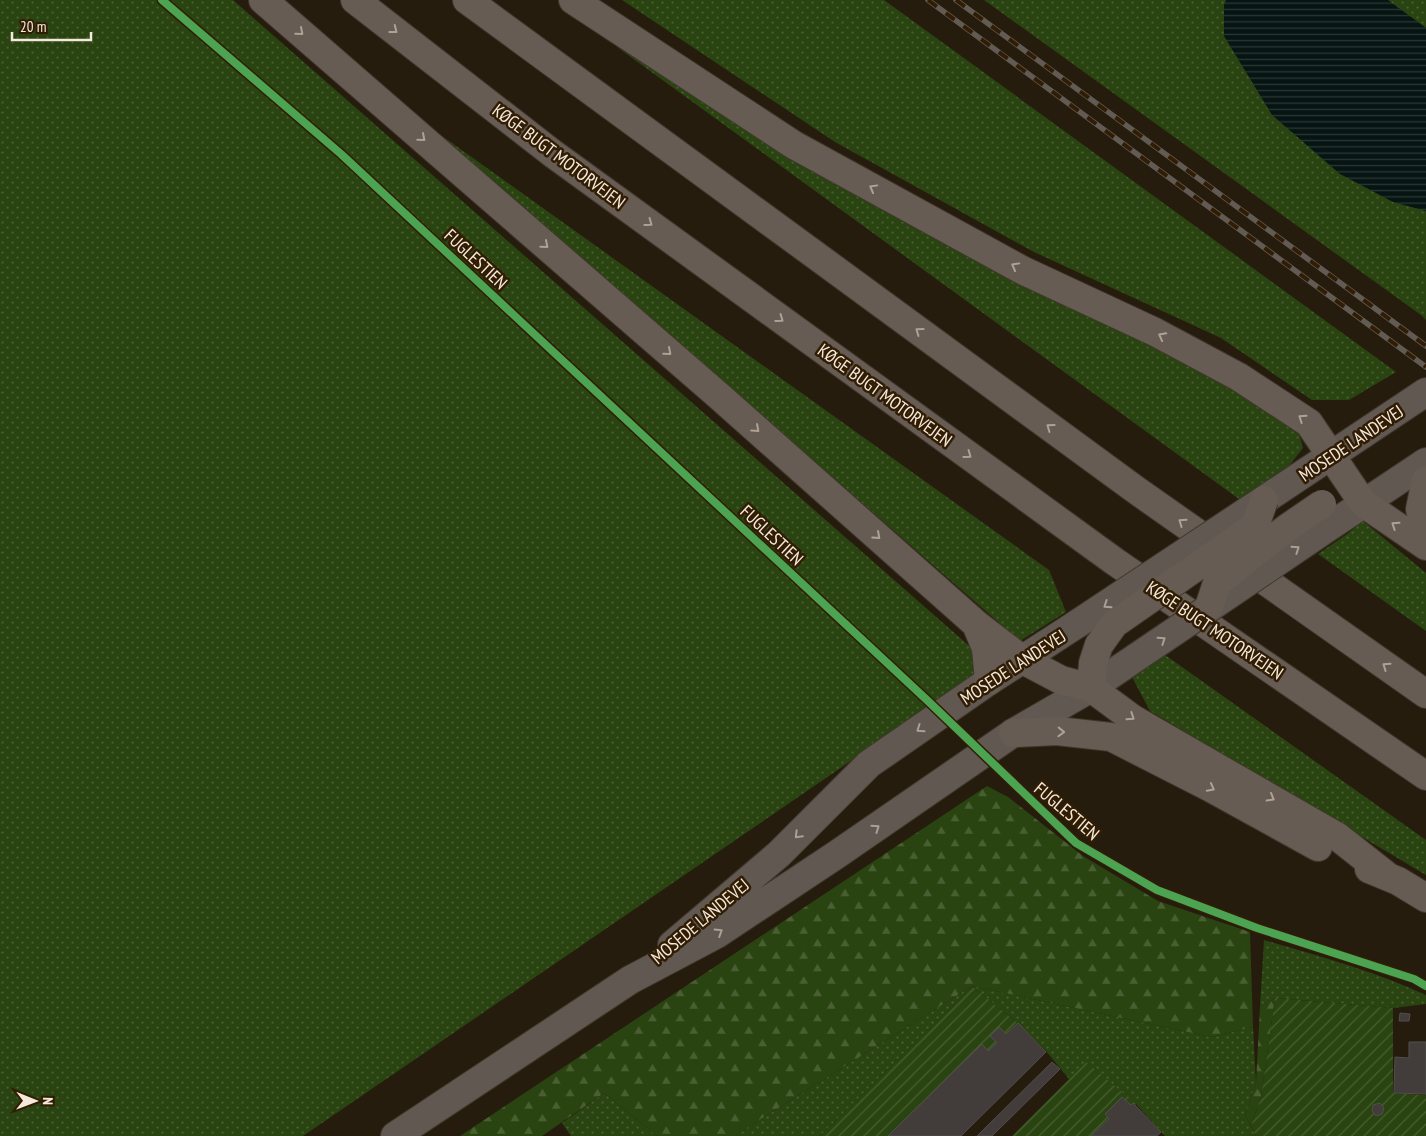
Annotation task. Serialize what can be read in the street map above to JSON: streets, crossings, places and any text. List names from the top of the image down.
{
  "streets": {
    "highway": ["KØGE BUGT MOTORVEJEN"],
    "main road": ["MOSEDE LANDEVEJ"],
    "cycle path": ["FUGLESTIEN"]
  },
  "scale_bar": "20 m",
  "north": "right"
}
